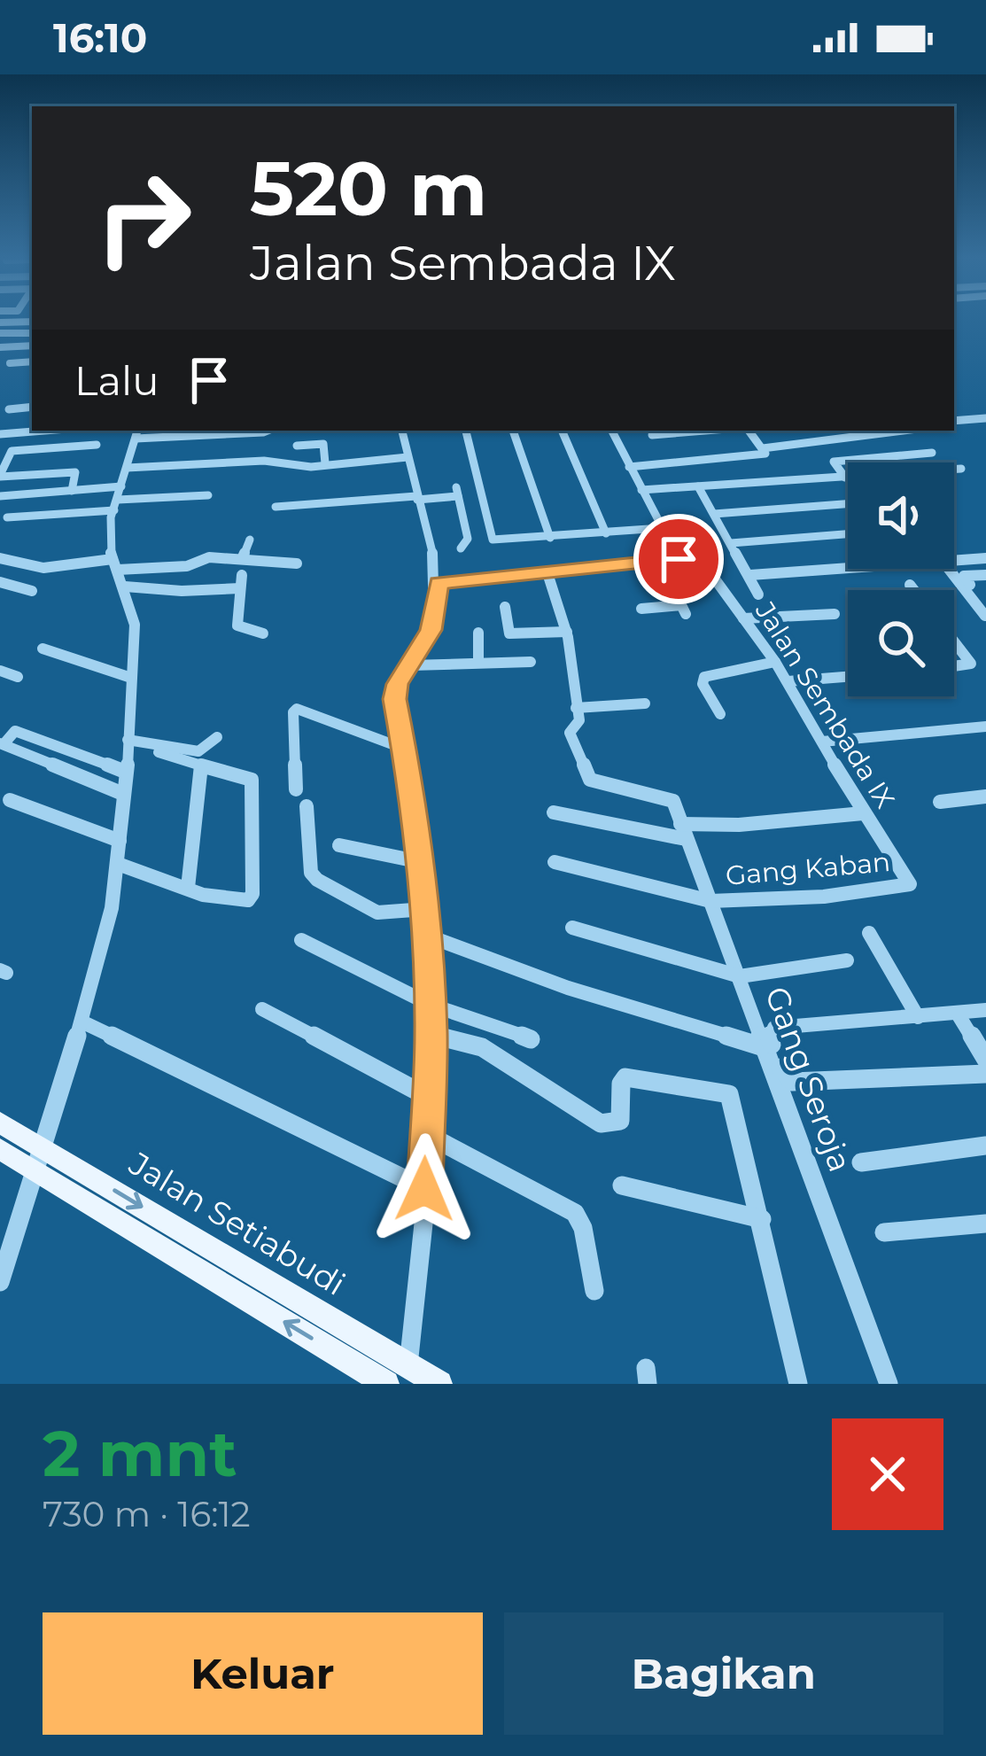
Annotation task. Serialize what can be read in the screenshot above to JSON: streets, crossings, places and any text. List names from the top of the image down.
{
  "streets": {
    "main road": ["Jalan Setiabudi"],
    "street": ["Jalan Sembada IX", "Gang Kaban", "Gang Seroja"]
  },
  "crossings": [
    ["Jalan Sembada IX", "Gang Kaban"],
    ["Gang Kaban", "Gang Seroja"]
  ],
  "page": {
    "status": "16:10",
    "turn": ["520 m", "Jalan Sembada IX"],
    "then": "Lalu",
    "heading": ["2 mnt", "730 m · 16:12"],
    "buttons": ["Keluar", "Bagikan"]
  }
}
